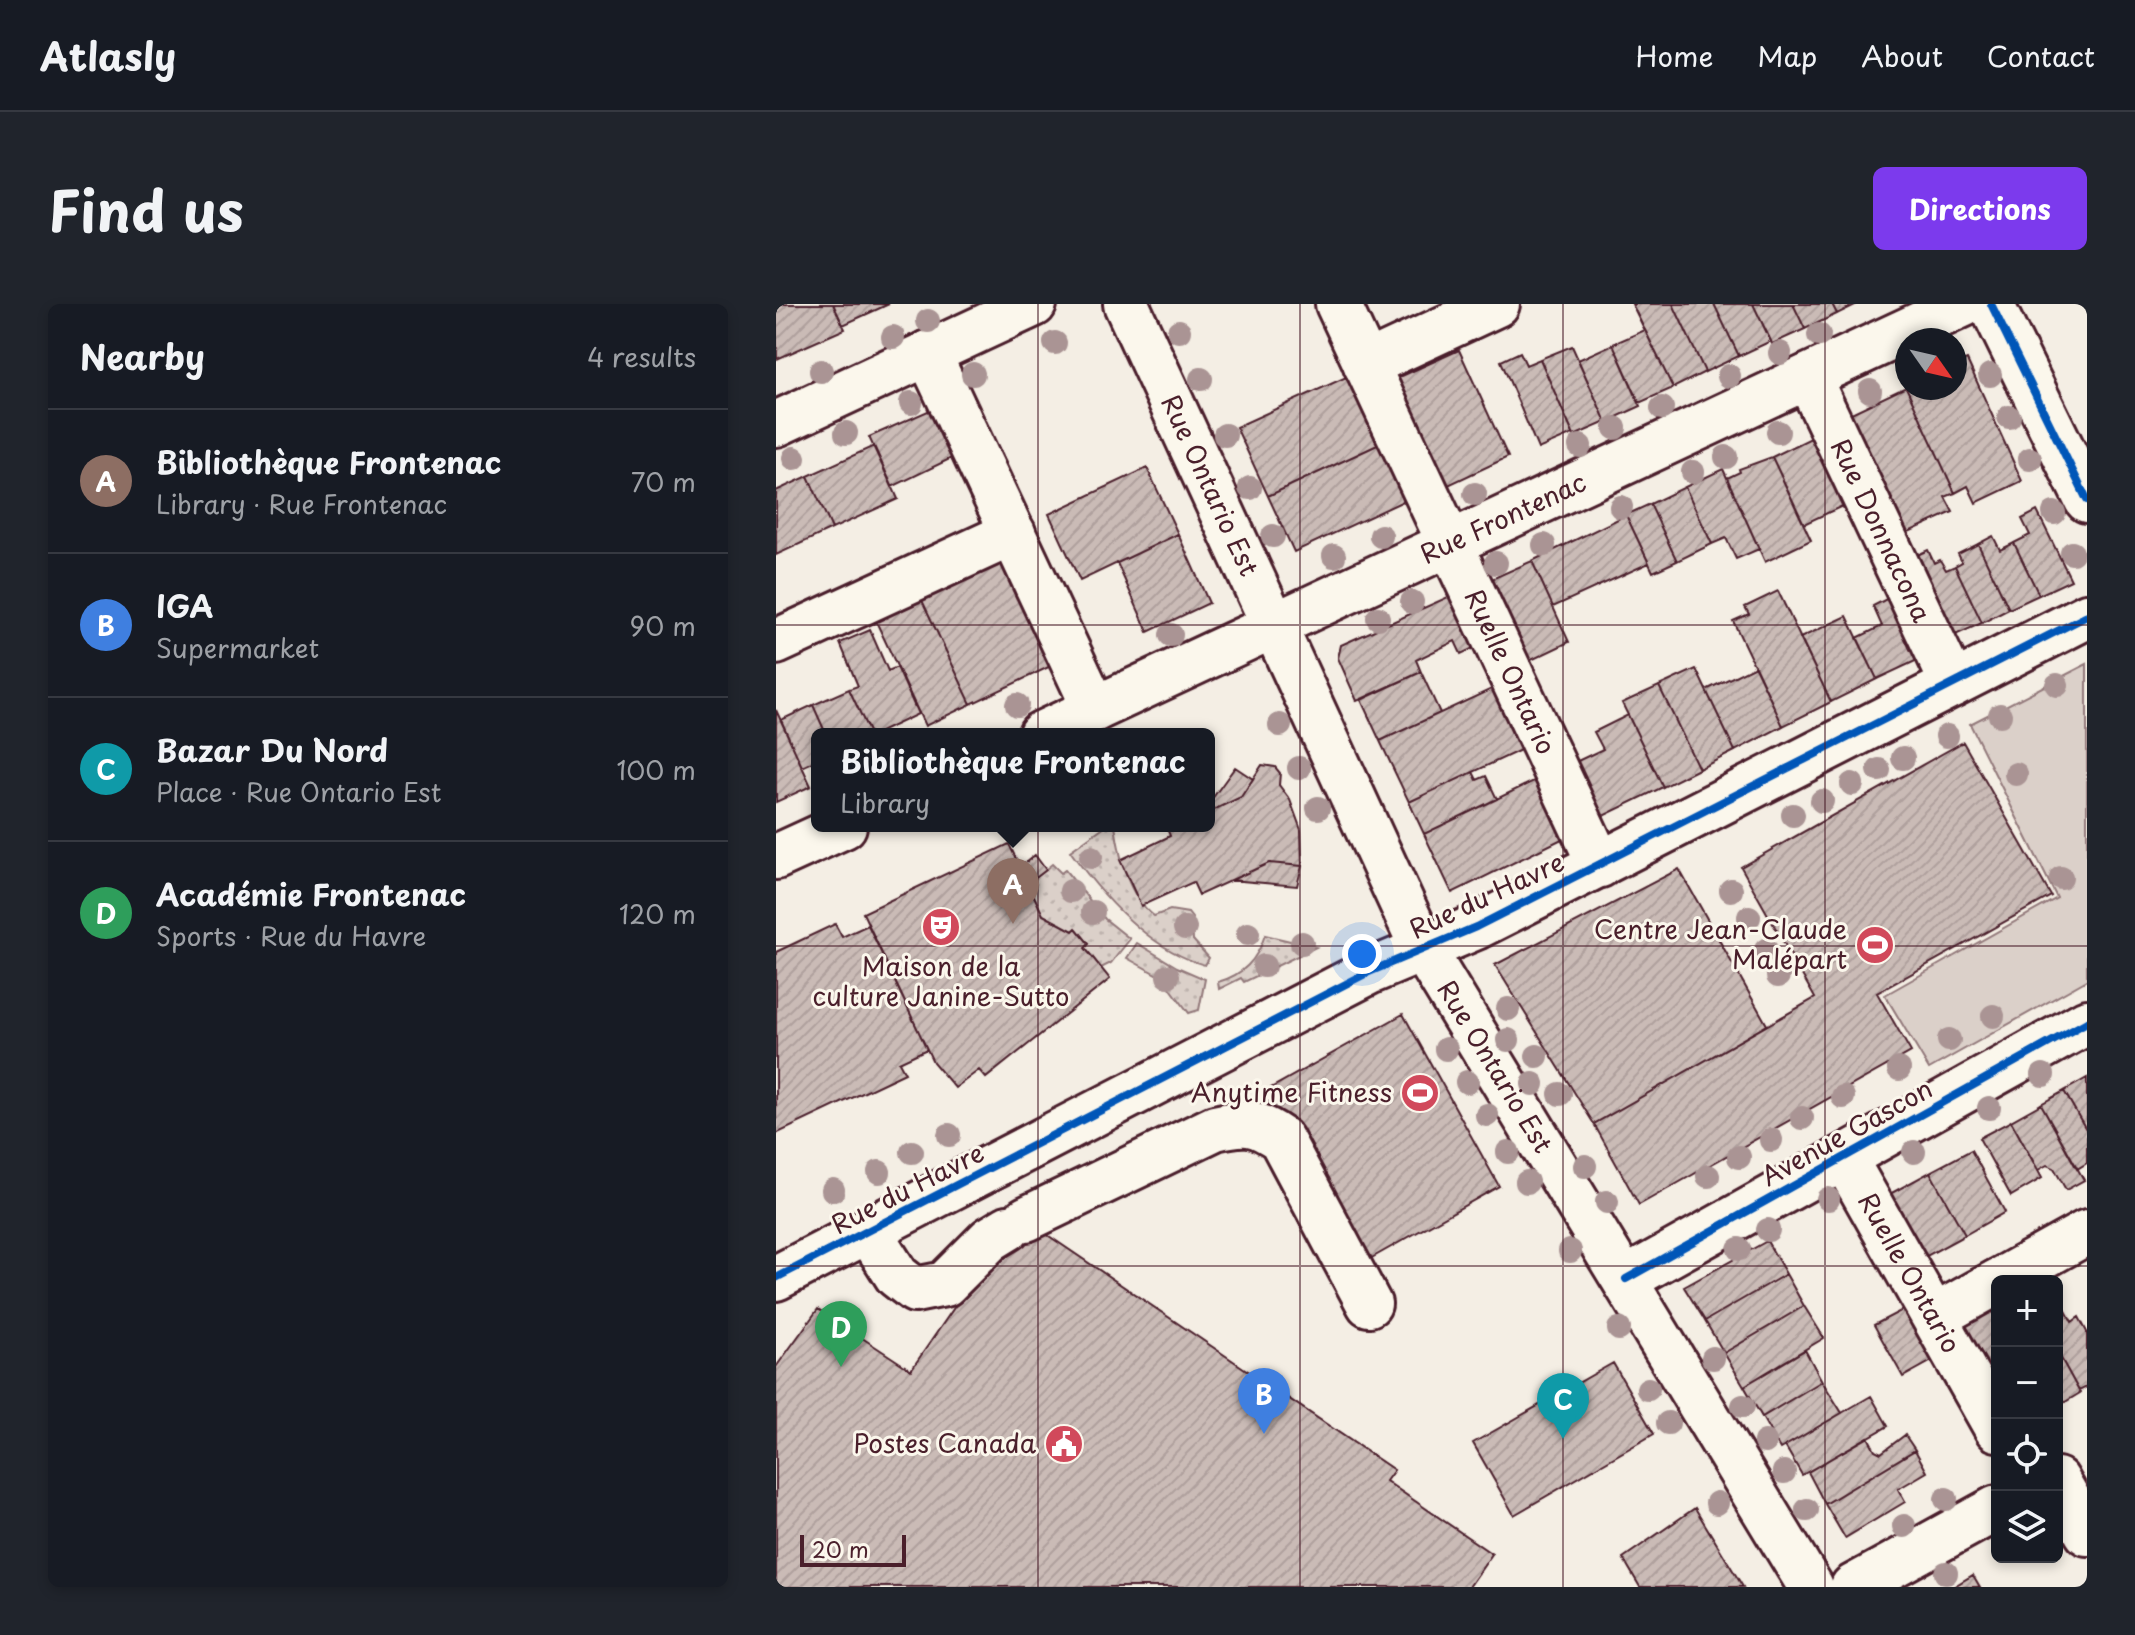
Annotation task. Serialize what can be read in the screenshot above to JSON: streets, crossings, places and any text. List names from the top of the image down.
{
  "streets": {
    "main road": [
      "Rue Ontario Est",
      "Rue Frontenac",
      "Rue Donnacona",
      "Ruelle Ontario",
      "Rue du Havre",
      "Avenue Gascon"
    ]
  },
  "crossings": [
    ["Rue Ontario Est", "Rue Frontenac"],
    ["Rue Ontario Est", "Rue du Havre"],
    ["Rue Ontario Est", "Avenue Gascon"],
    ["Rue Frontenac", "Rue Donnacona"],
    ["Rue Frontenac", "Ruelle Ontario"],
    ["Rue Donnacona", "Rue du Havre"],
    ["Ruelle Ontario", "Rue du Havre"],
    ["Ruelle Ontario", "Avenue Gascon"]
  ],
  "places": {
    "theatre": ["Maison de la culture Janine-Sutto"],
    "sports": ["Centre Jean-Claude Malépart", "Anytime Fitness"],
    "public building": ["Postes Canada"]
  },
  "scale_bar": "20 m",
  "north": "bottom right",
  "page": {
    "header": "Atlasly",
    "nav": [
      "Home",
      "Map",
      "About",
      "Contact"
    ],
    "title": "Find us",
    "buttons": "Directions",
    "heading": ["Nearby", "4 results"],
    "list": [
      {
        "mark": "A",
        "name": "Bibliothèque Frontenac",
        "note": "Library · Rue Frontenac",
        "value": "70 m"
      },
      {
        "mark": "B",
        "name": "IGA",
        "note": "Supermarket",
        "value": "90 m"
      },
      {
        "mark": "C",
        "name": "Bazar Du Nord",
        "note": "Place · Rue Ontario Est",
        "value": "100 m"
      },
      {
        "mark": "D",
        "name": "Académie Frontenac",
        "note": "Sports · Rue du Havre",
        "value": "120 m"
      }
    ],
    "popup": ["Bibliothèque Frontenac", "Library"],
    "pins": [
      "A",
      "D",
      "B",
      "C"
    ],
    "map_buttons": ["+", "−"],
    "scale": "20 m"
  }
}
